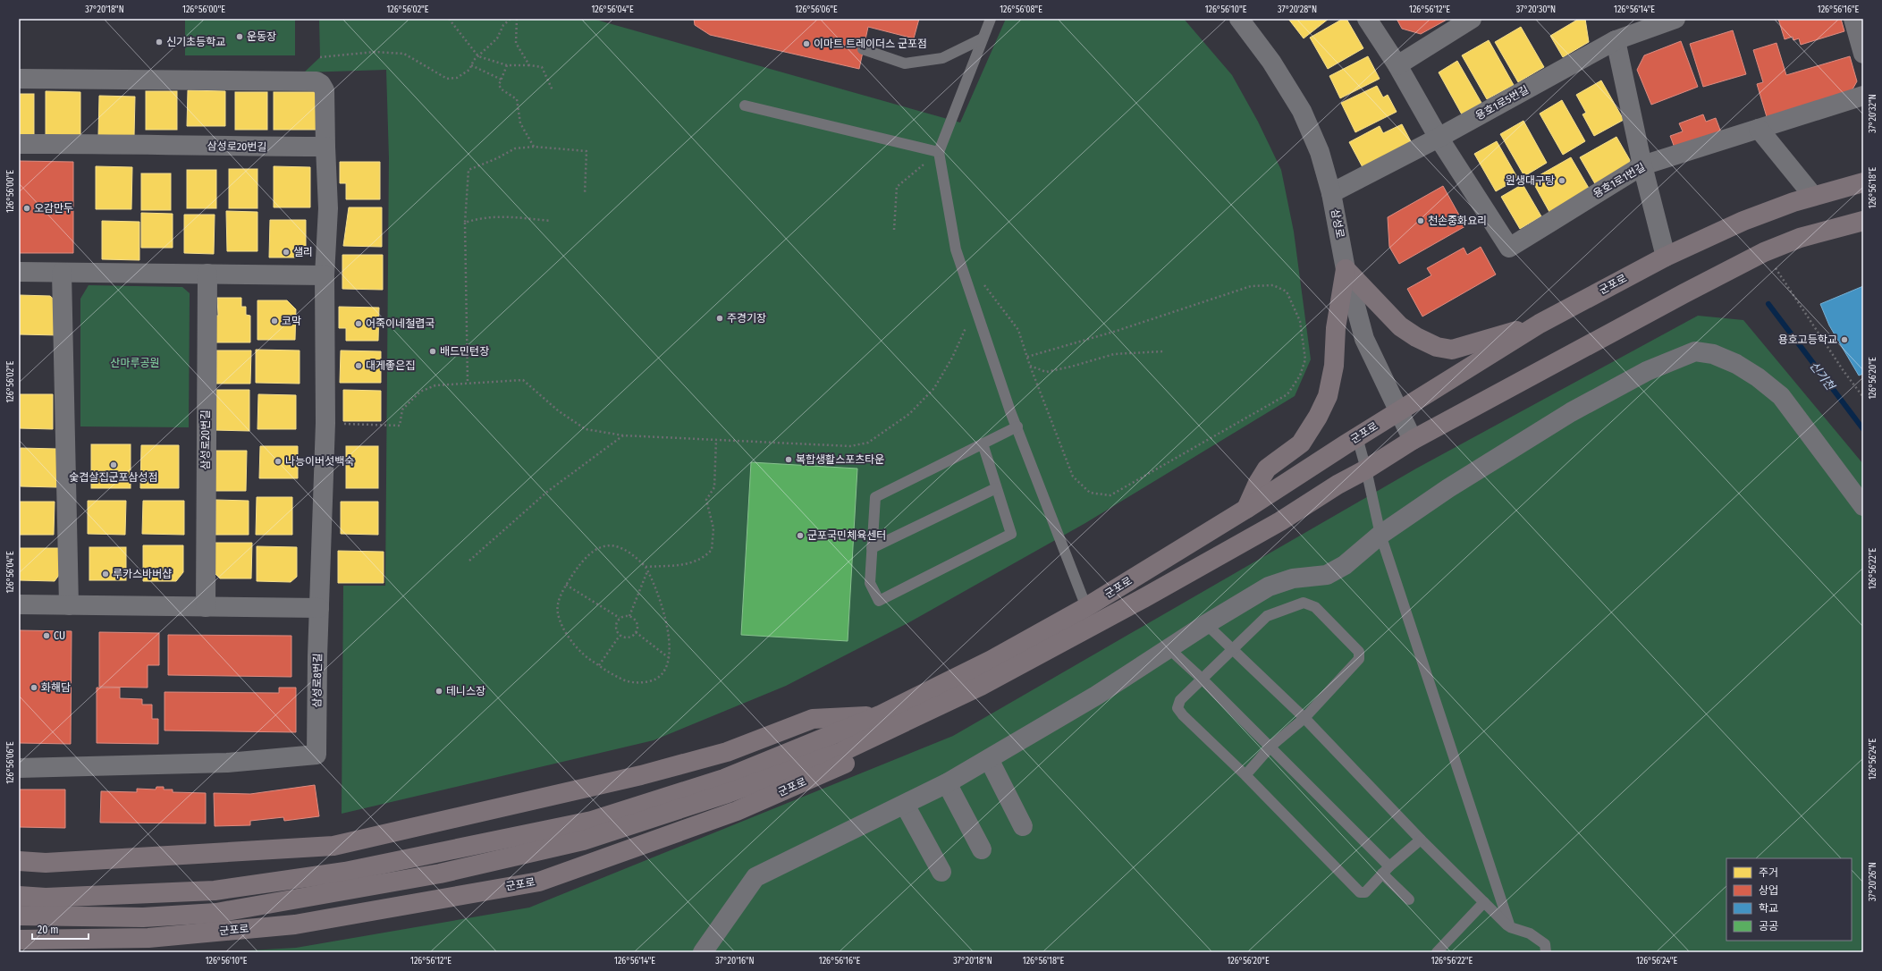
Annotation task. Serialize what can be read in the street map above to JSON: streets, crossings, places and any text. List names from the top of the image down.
{
  "streets": {
    "main road": ["군포로"],
    "street": [
      "용호1로5번길",
      "삼성로20번길",
      "용호1로1번길",
      "삼성로",
      "삼성로8번길"
    ]
  },
  "crossings": [
    ["용호1로5번길", "용호1로1번길"],
    ["용호1로5번길", "삼성로"],
    ["삼성로", "군포로"]
  ],
  "water": ["신기천"],
  "parks": ["산마루공원"],
  "places": [
    "운동장",
    "신기초등학교",
    "이마트 트레이더스 군포점",
    "원생대구탕",
    "오감만두",
    "천손중화요리",
    "샐리",
    "주경기장",
    "코막",
    "어죽이네철렵국",
    "용호고등학교",
    "배드민턴장",
    "대게좋은집",
    "복합생활스포츠타운",
    "나능이버섯백숙",
    "숯겹살집군포삼성점",
    "군포국민체육센터",
    "루카스바버샵",
    "CU",
    "화해담",
    "테니스장"
  ],
  "legend": [
    "주거",
    "상업",
    "학교",
    "공공"
  ],
  "scale_bar": "20 m",
  "coordinates": [
    "37°20'18\"N",
    "126°56'00\"E",
    "126°56'02\"E",
    "126°56'04\"E",
    "126°56'06\"E",
    "126°56'08\"E",
    "126°56'10\"E",
    "37°20'28\"N",
    "126°56'12\"E",
    "37°20'30\"N",
    "126°56'14\"E",
    "126°56'16\"E",
    "37°20'32\"N",
    "126°56'18\"E",
    "126°56'20\"E",
    "126°56'22\"E",
    "126°56'24\"E",
    "37°20'26\"N",
    "37°20'16\"N"
  ]
}
